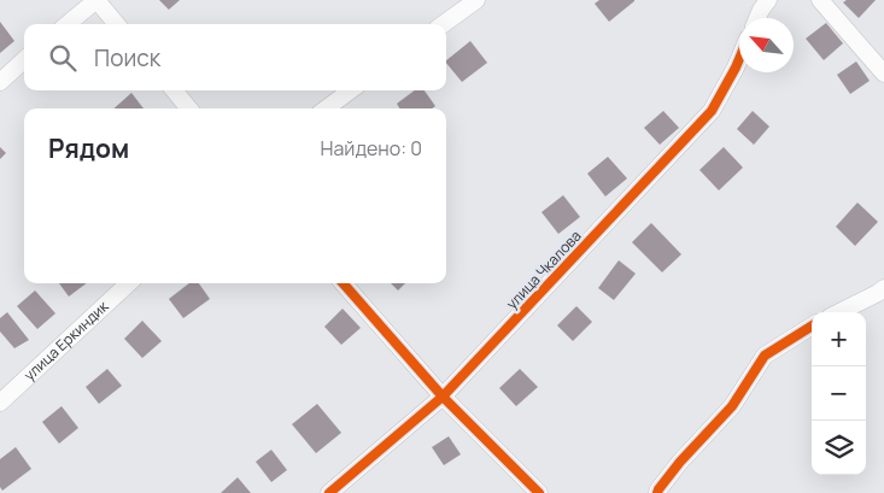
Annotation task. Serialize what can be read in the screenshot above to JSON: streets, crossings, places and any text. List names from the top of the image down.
{
  "streets": {
    "street": ["улица Чкалова", "улица Еркиндик"]
  },
  "north": "top left",
  "page": {
    "search": "Поиск",
    "heading": ["Рядом", "Найдено: 0"],
    "map_buttons": ["+", "−"]
  }
}
